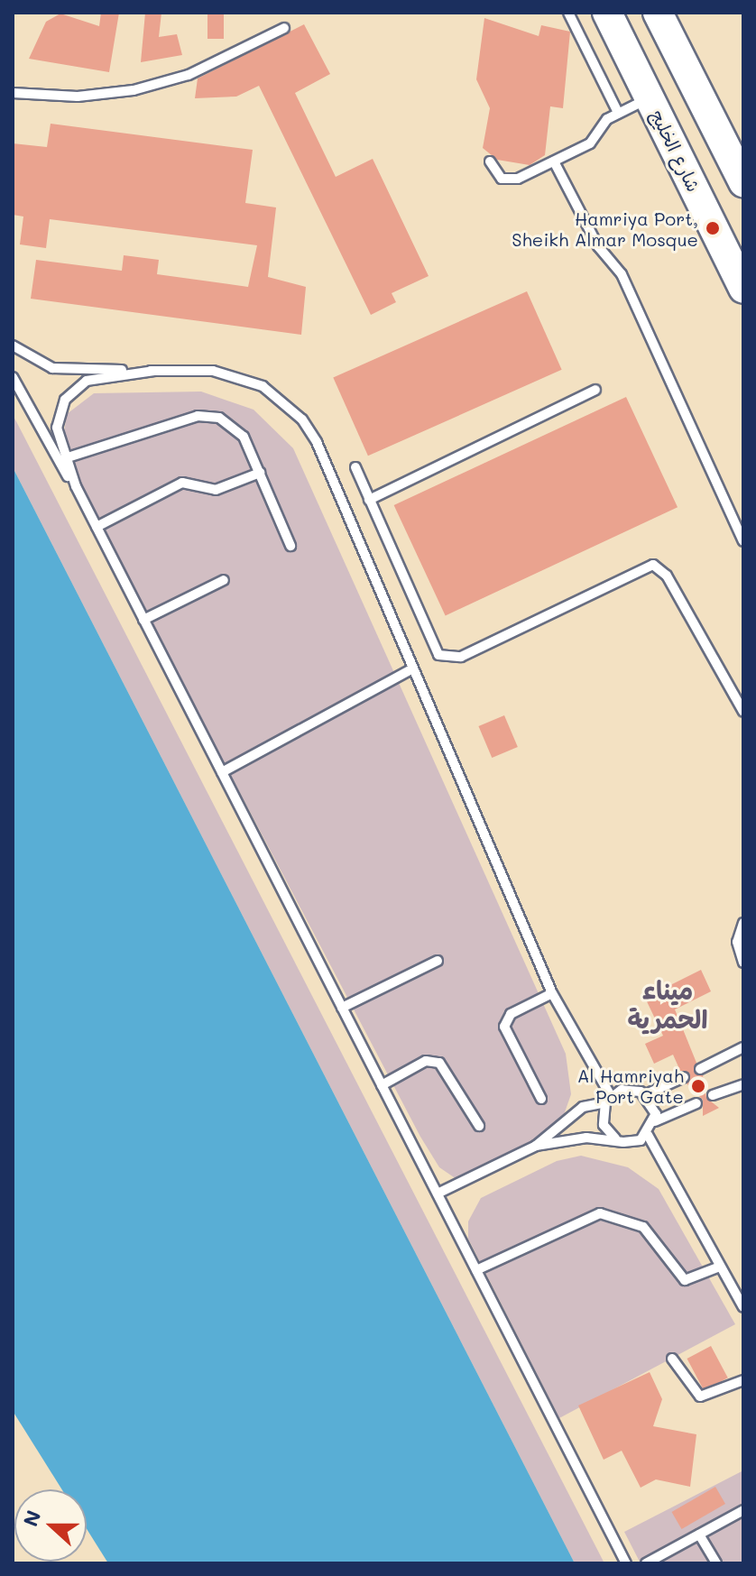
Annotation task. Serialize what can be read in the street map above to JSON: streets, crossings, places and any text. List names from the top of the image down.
{
  "streets": {
    "main road": ["شارع الخليج"]
  },
  "districts": ["ميناء الحمرية"],
  "places": ["Hamriya Port, Sheikh Almar Mosque", "Al Hamriyah Port Gate"],
  "north": "left"
}
